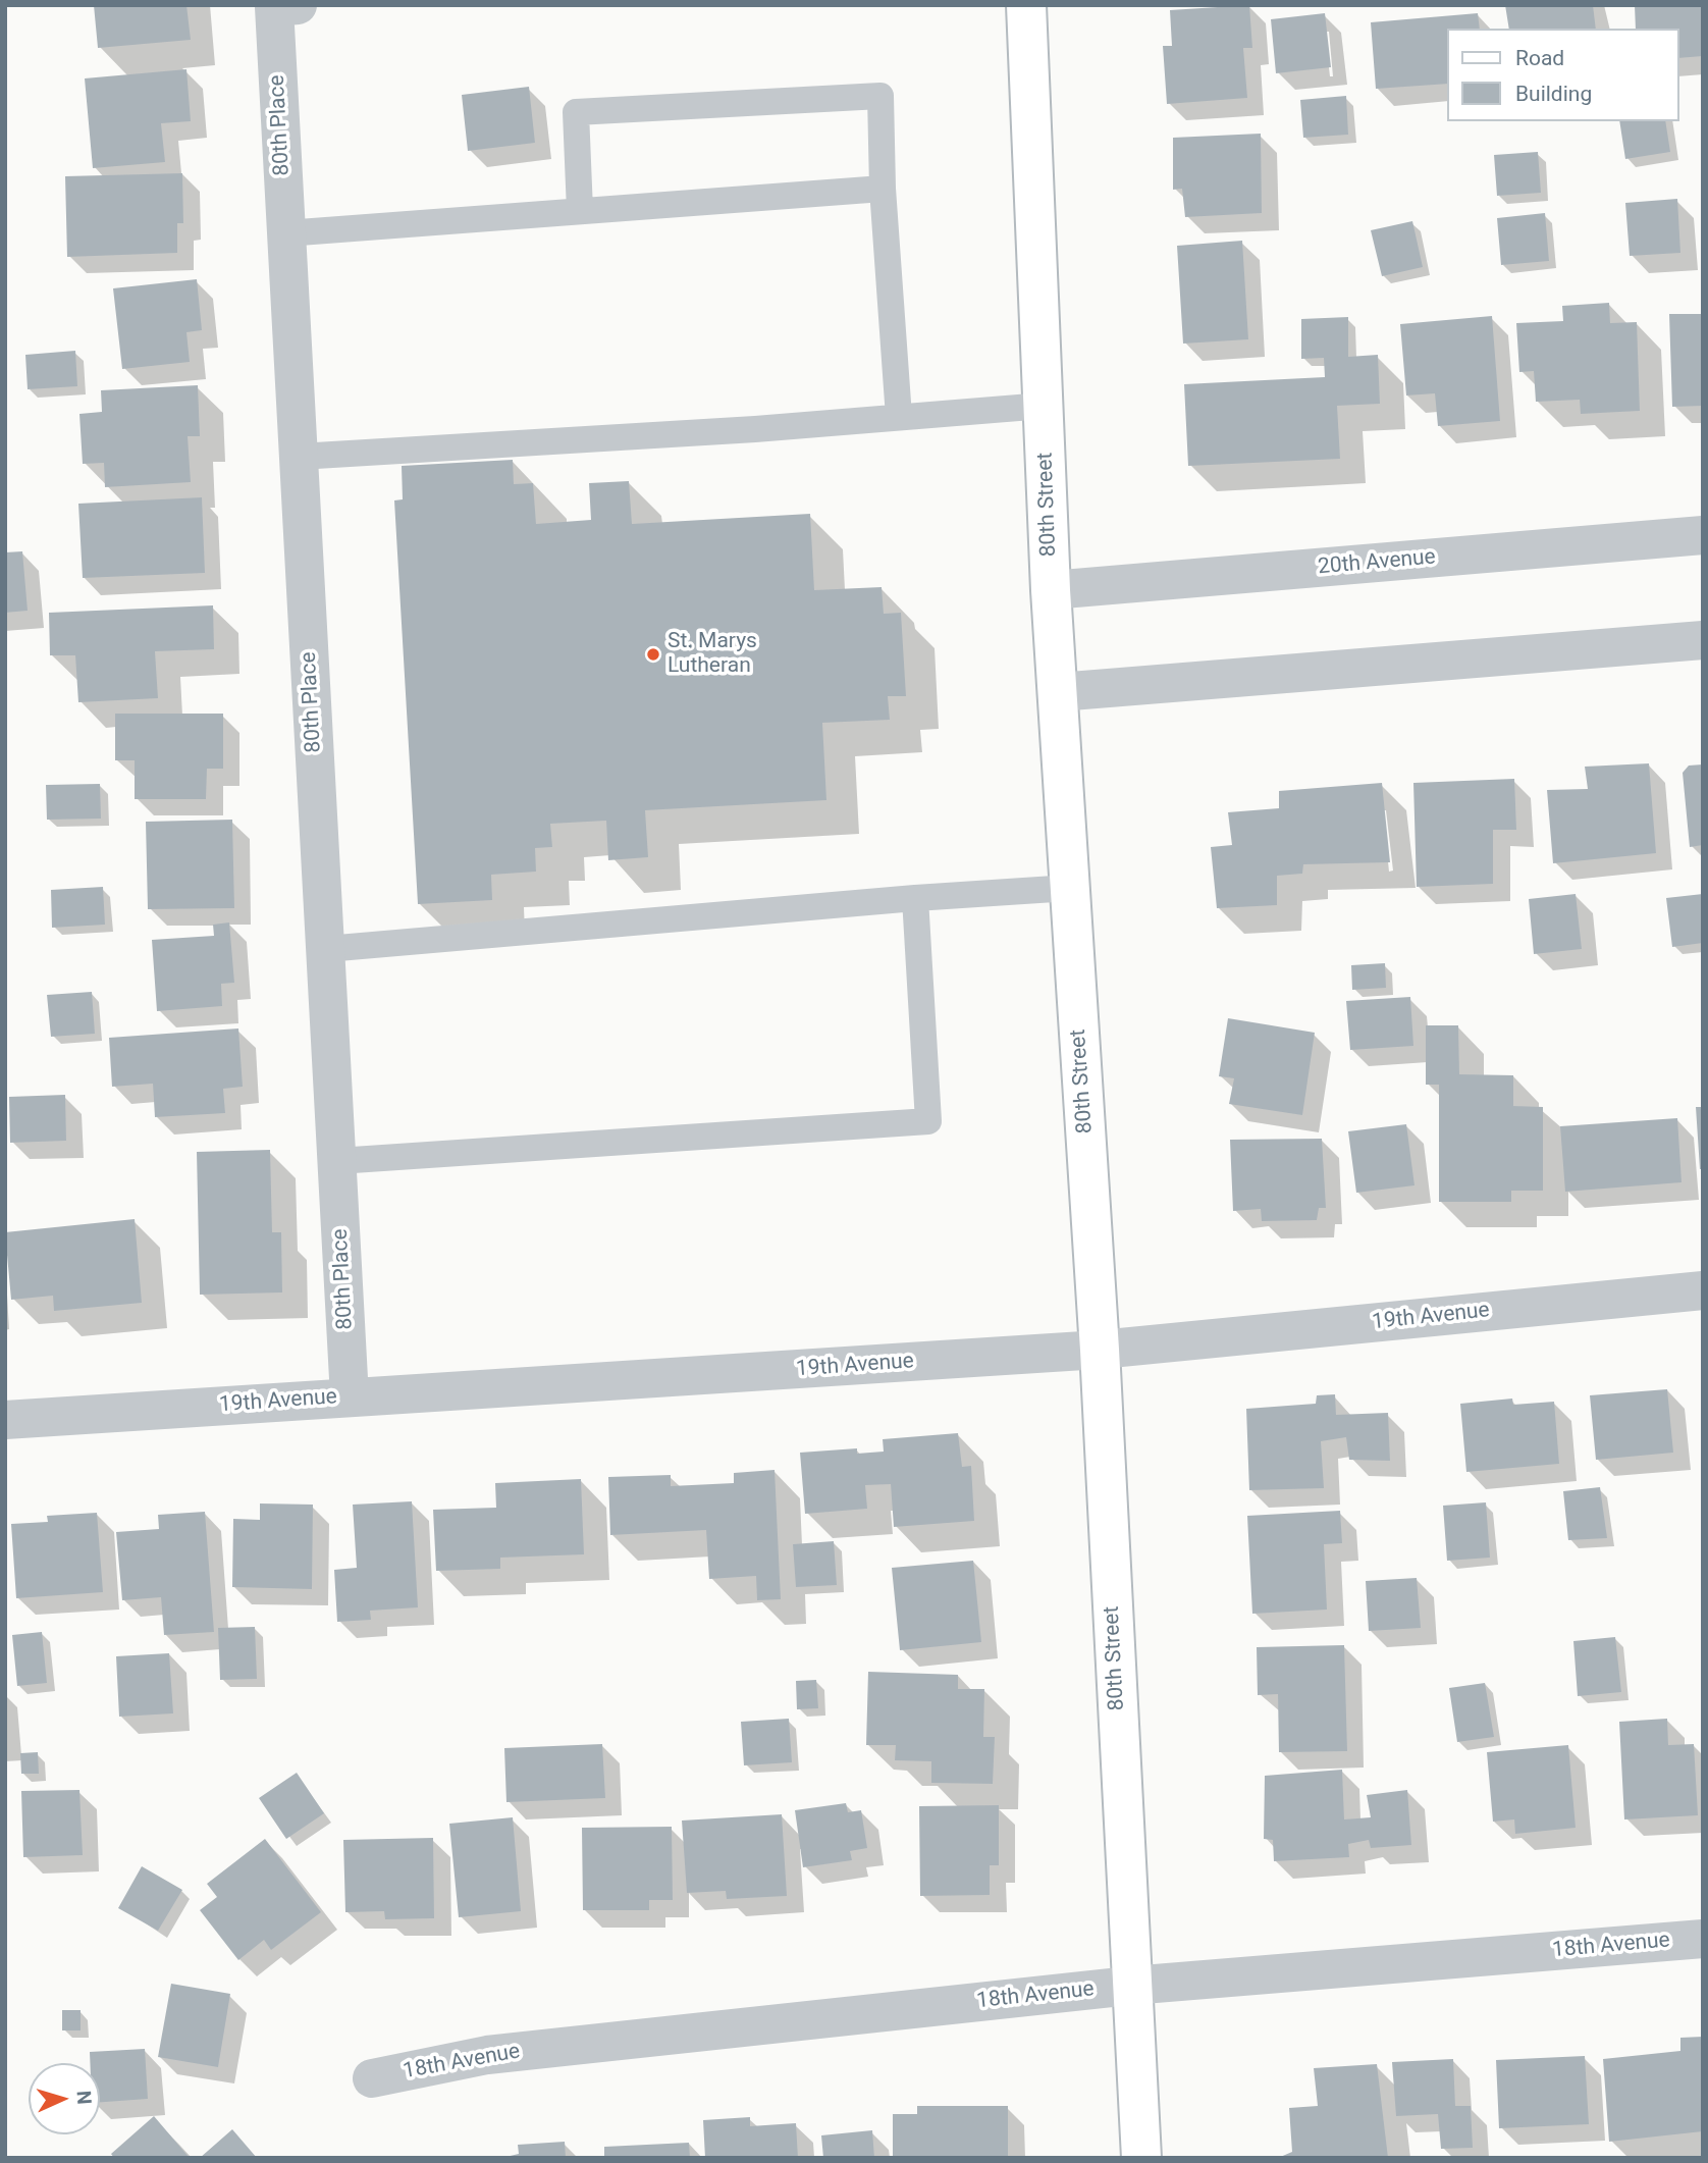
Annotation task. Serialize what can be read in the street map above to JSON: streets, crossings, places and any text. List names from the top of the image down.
{
  "streets": {
    "street": [
      "80th Place",
      "80th Street",
      "20th Avenue",
      "19th Avenue",
      "18th Avenue"
    ]
  },
  "crossings": [
    ["80th Place", "19th Avenue"],
    ["80th Street", "20th Avenue"],
    ["80th Street", "19th Avenue"],
    ["80th Street", "18th Avenue"]
  ],
  "places": ["St. Marys Lutheran"],
  "legend": ["Road", "Building"],
  "north": "right"
}
